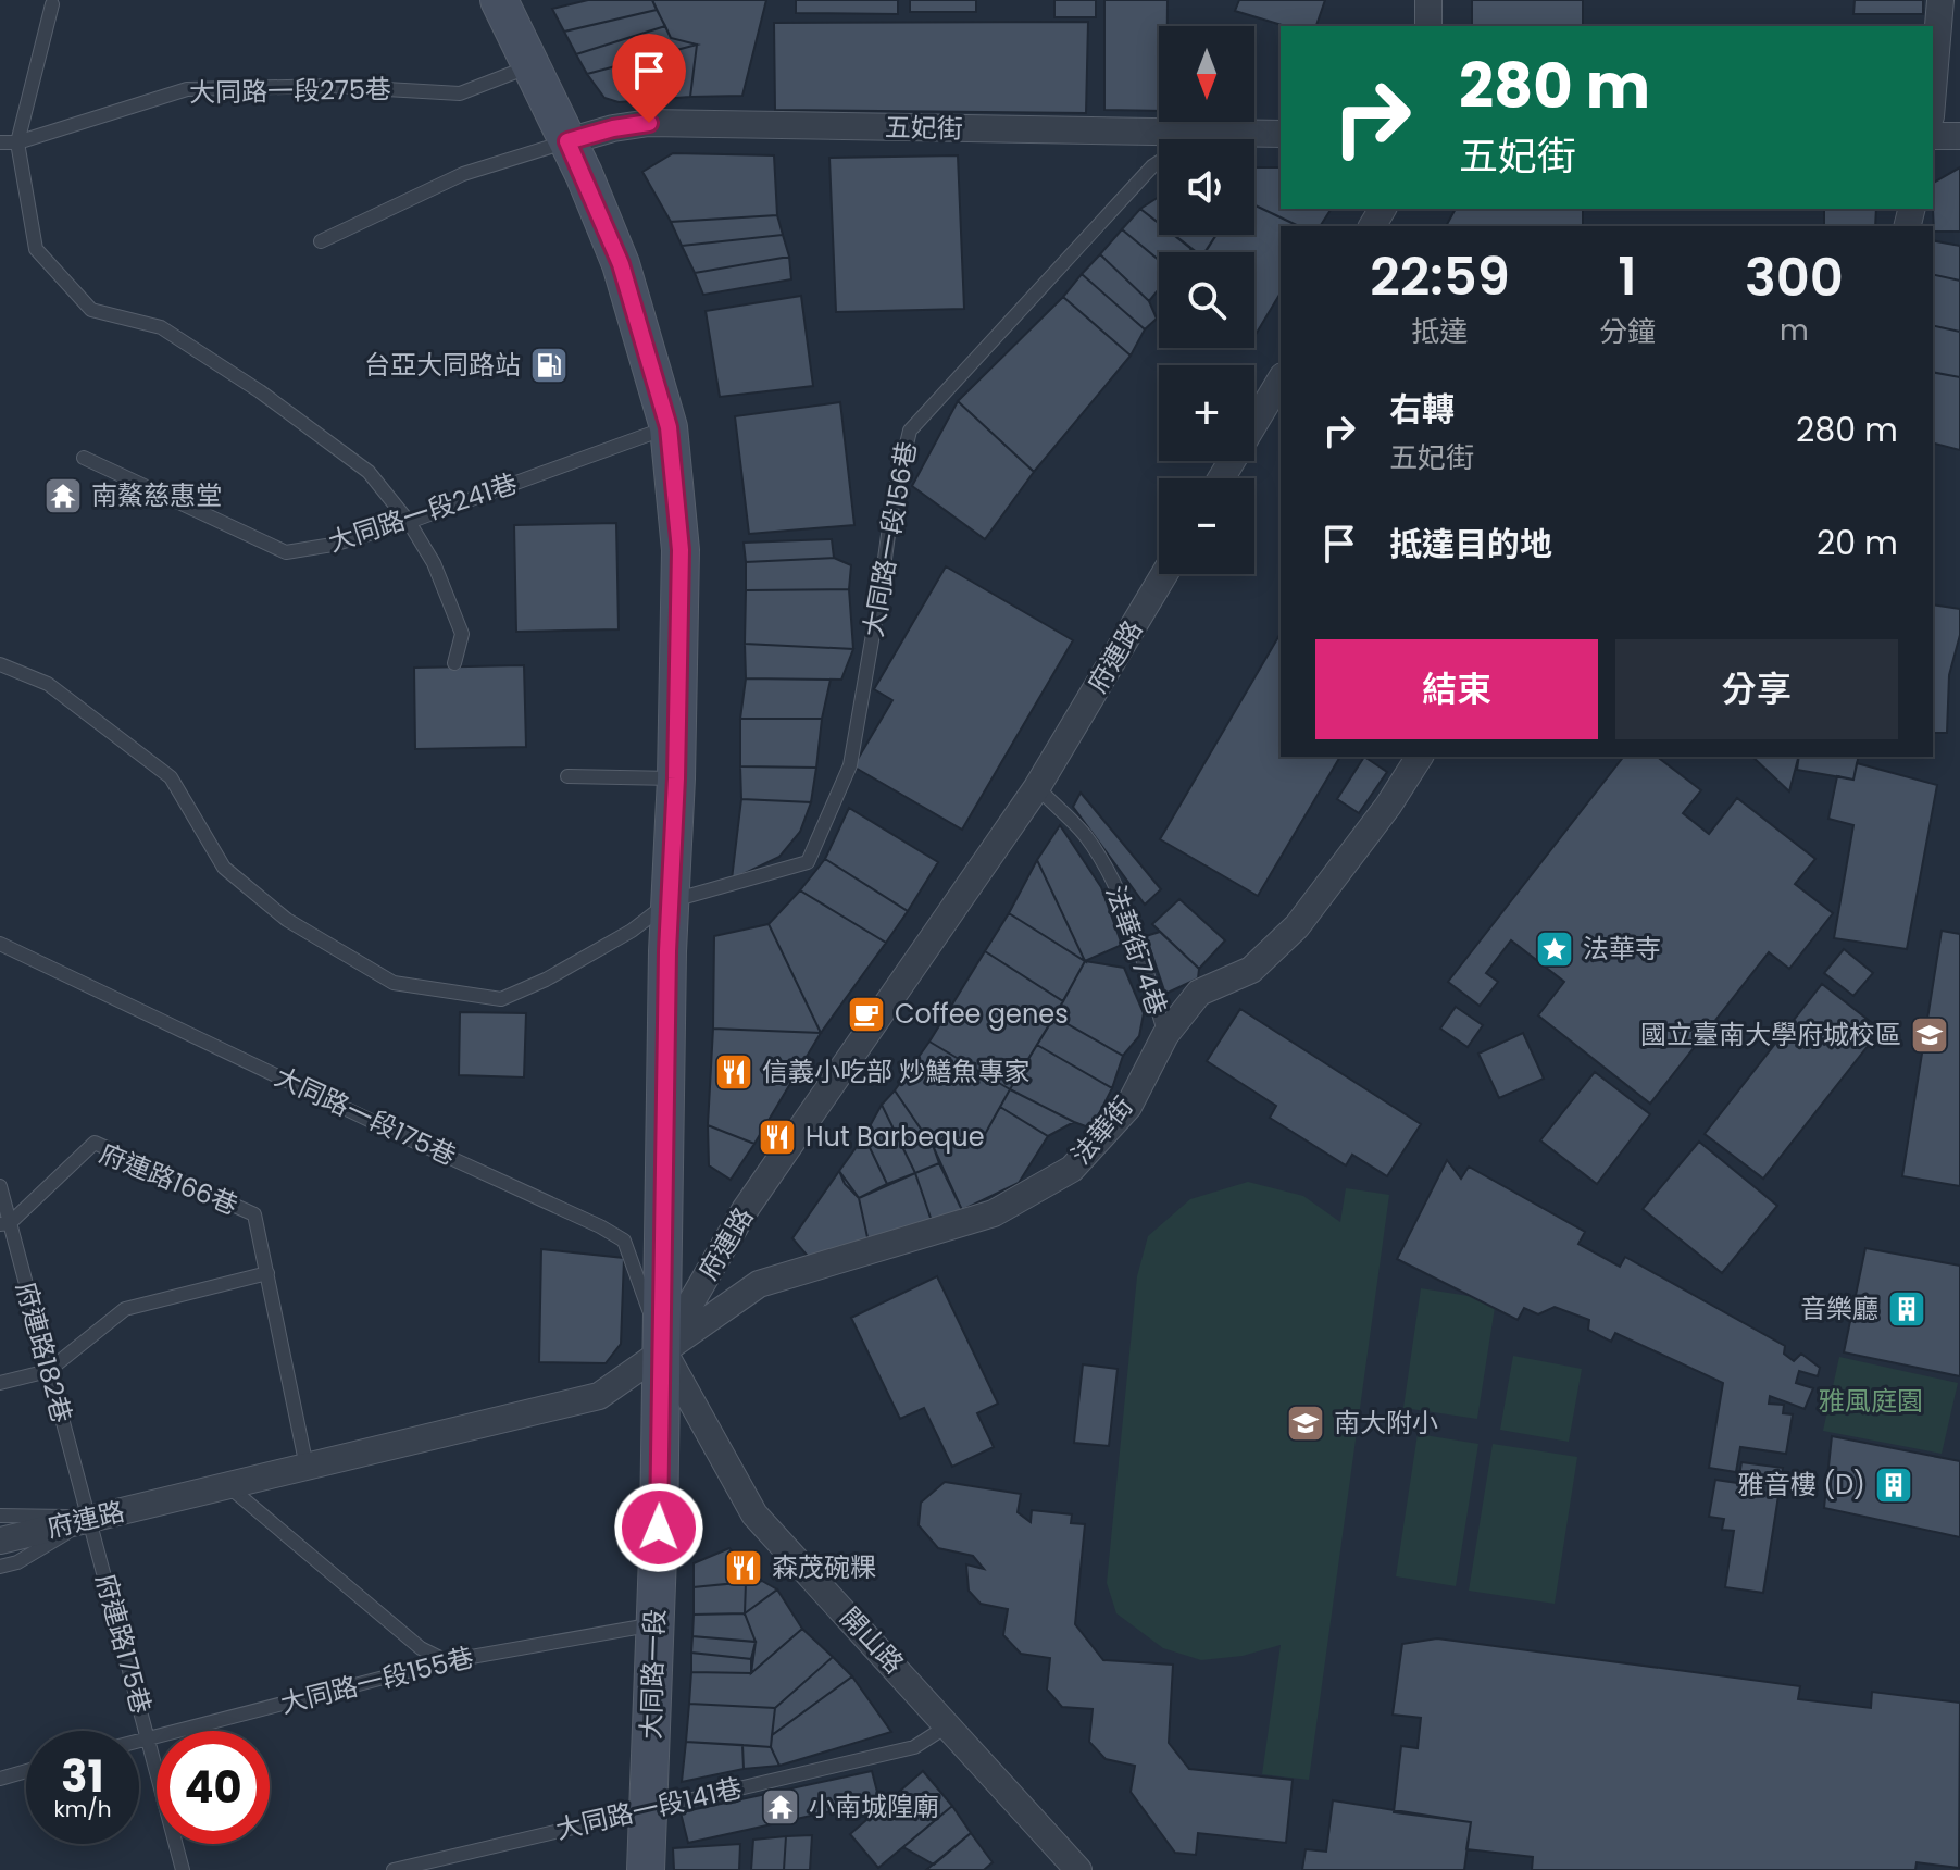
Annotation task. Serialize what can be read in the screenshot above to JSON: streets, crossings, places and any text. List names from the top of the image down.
{
  "streets": {
    "street": [
      "五妃街",
      "府連路",
      "法華街",
      "開山路",
      "大同路一段"
    ],
    "lane": [
      "大同路一段275巷",
      "大同路一段241巷",
      "大同路一段156巷",
      "法華街74巷",
      "大同路一段175巷",
      "府連路166巷",
      "府連路182巷",
      "府連路175巷",
      "大同路一段155巷",
      "大同路一段141巷"
    ]
  },
  "crossings": [
    ["大同路一段275巷", "大同路一段"],
    ["五妃街", "大同路一段156巷"],
    ["五妃街", "大同路一段"],
    ["大同路一段241巷", "大同路一段"],
    ["大同路一段156巷", "大同路一段"],
    ["府連路", "法華街74巷"],
    ["府連路", "大同路一段175巷"],
    ["府連路", "法華街"],
    ["府連路", "府連路166巷"],
    ["府連路", "府連路182巷"],
    ["府連路", "開山路"],
    ["府連路", "府連路175巷"],
    ["府連路", "大同路一段"],
    ["法華街74巷", "法華街"],
    ["大同路一段175巷", "法華街"],
    ["大同路一段175巷", "開山路"],
    ["大同路一段175巷", "大同路一段"],
    ["法華街", "開山路"],
    ["法華街", "大同路一段"],
    ["府連路166巷", "府連路182巷"],
    ["府連路182巷", "府連路175巷"],
    ["開山路", "大同路一段"],
    ["開山路", "大同路一段141巷"],
    ["府連路175巷", "大同路一段155巷"],
    ["大同路一段", "大同路一段155巷"],
    ["大同路一段", "大同路一段141巷"]
  ],
  "parks": ["雅風庭園"],
  "places": {
    "fuel station": ["台亞大同路站"],
    "temple": ["南鰲慈惠堂", "小南城隍廟"],
    "place": ["法華寺"],
    "cafe": ["Coffee genes"],
    "school or university": ["國立臺南大學府城校區", "南大附小"],
    "restaurant": ["信義小吃部 炒鱔魚專家", "Hut Barbeque", "森茂碗粿"],
    "building": ["音樂廳", "雅音樓 (D)"]
  },
  "north": "bottom",
  "page": {
    "map_buttons": ["+", "−"],
    "turn": ["280 m", "五妃街"],
    "eta": [
      "22:59",
      "抵達",
      "1",
      "分鐘",
      "300",
      "m"
    ],
    "list": [
      {
        "name": "右轉",
        "note": "五妃街",
        "value": "280 m"
      },
      {
        "name": "抵達目的地",
        "value": "20 m"
      }
    ],
    "buttons": ["結束", "分享"],
    "speed": "31 km/h",
    "limit": "40"
  }
}
